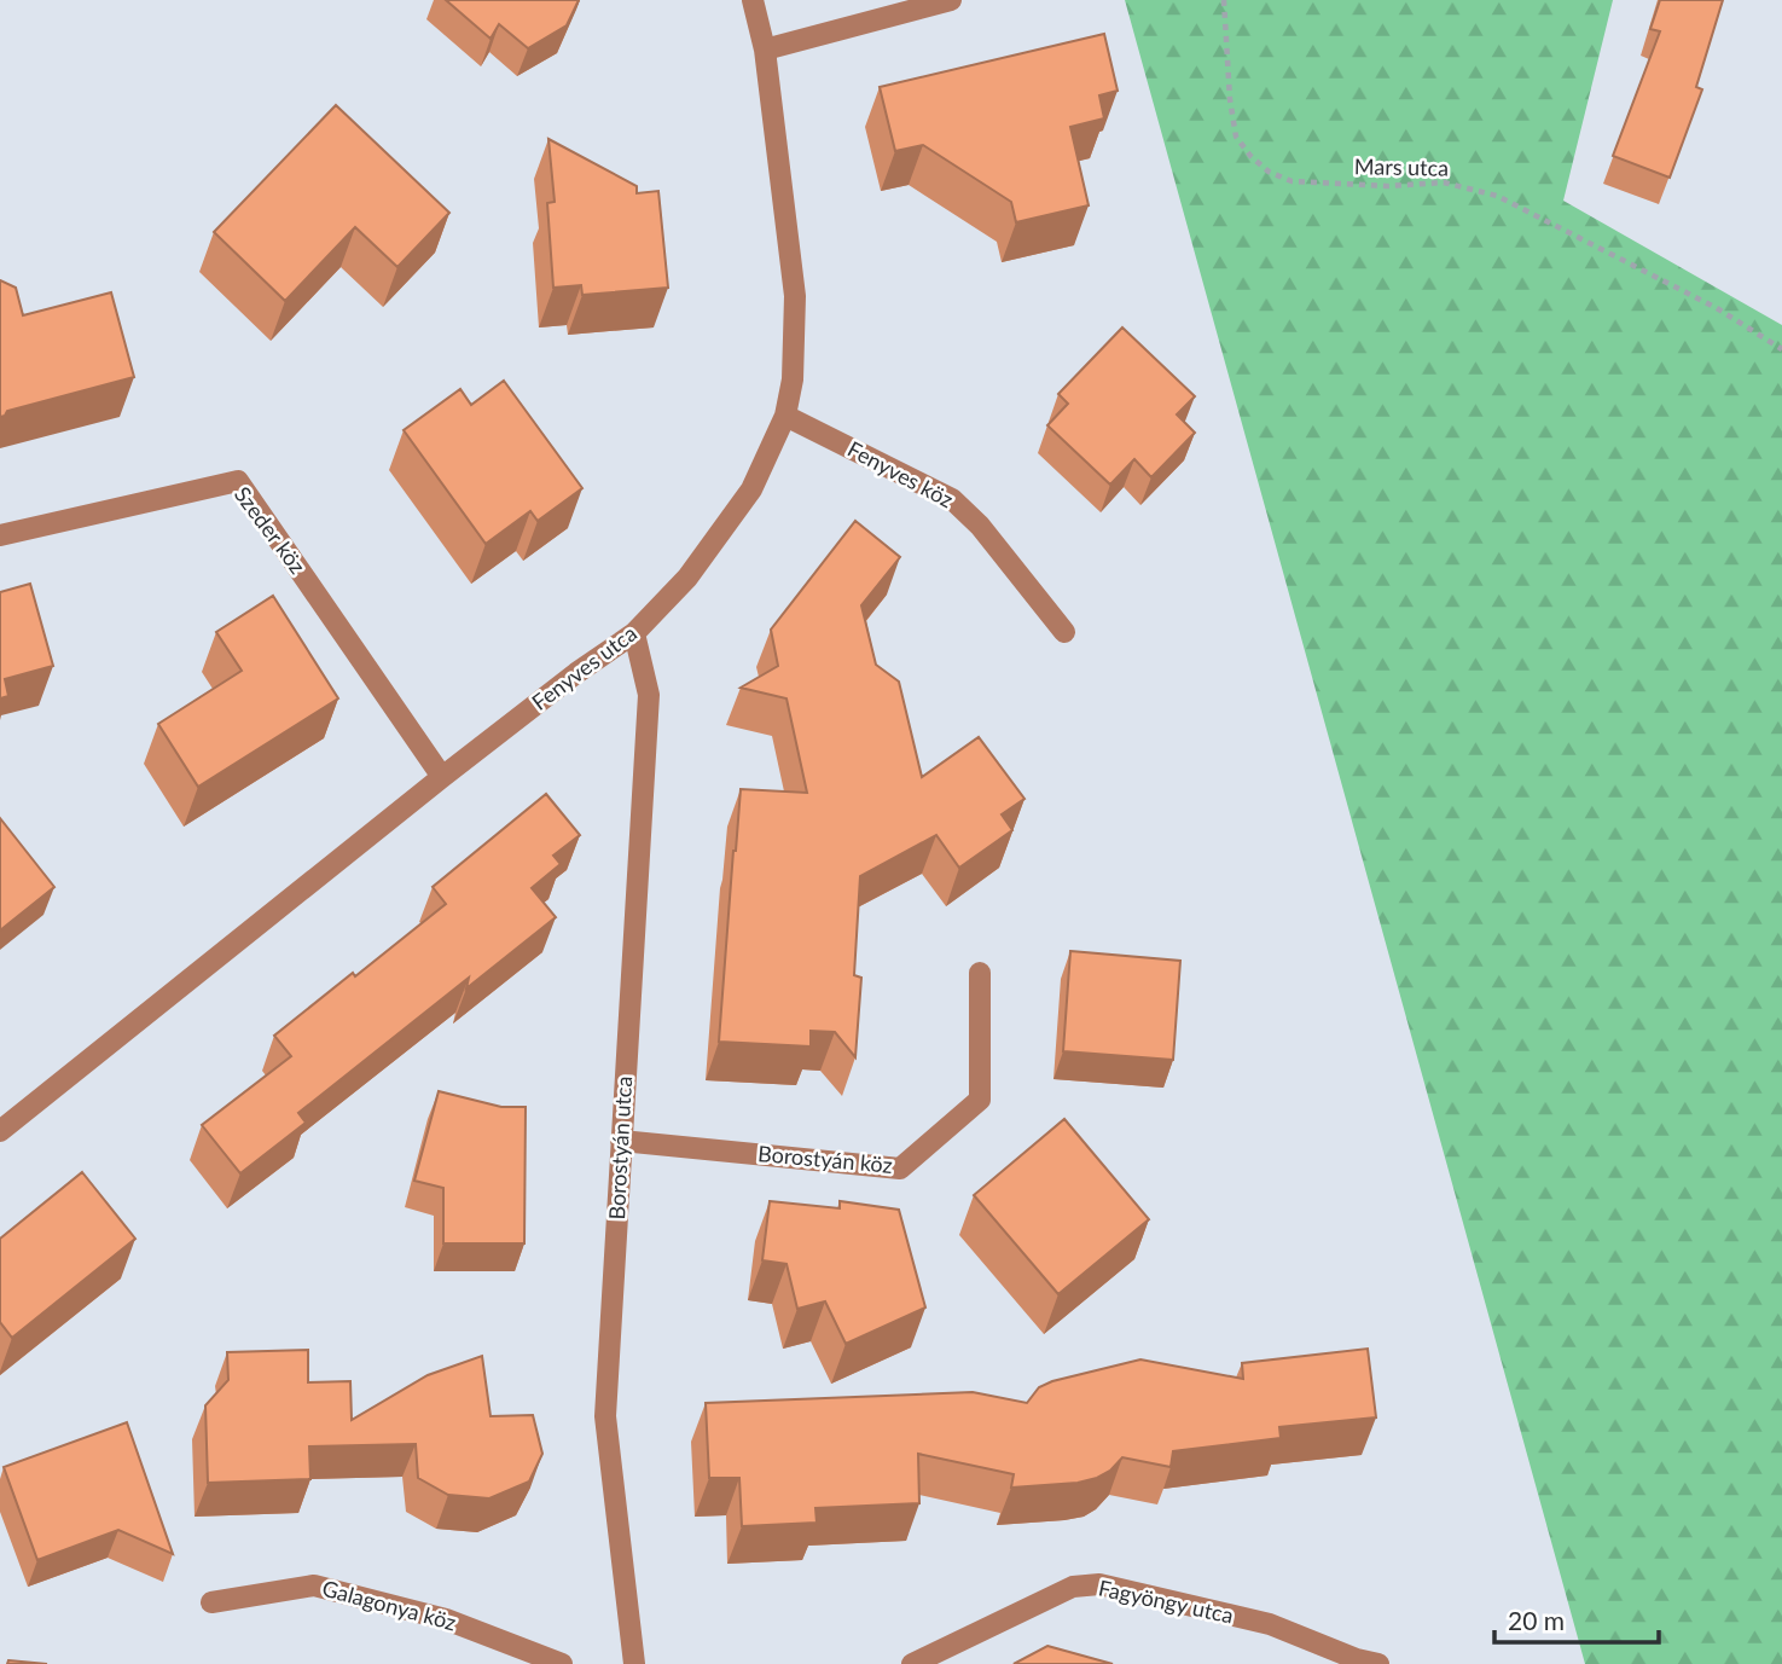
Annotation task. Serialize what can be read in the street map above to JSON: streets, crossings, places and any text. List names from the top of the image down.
{
  "streets": {
    "street": [
      "Fenyves köz",
      "Szeder köz",
      "Fenyves utca",
      "Borostyán utca",
      "Borostyán köz",
      "Fagyöngy utca",
      "Galagonya köz"
    ],
    "path": ["Mars utca"]
  },
  "crossings": [
    ["Fenyves köz", "Fenyves utca"],
    ["Szeder köz", "Fenyves utca"],
    ["Fenyves utca", "Borostyán utca"],
    ["Borostyán utca", "Borostyán köz"]
  ],
  "scale_bar": "20 m"
}
